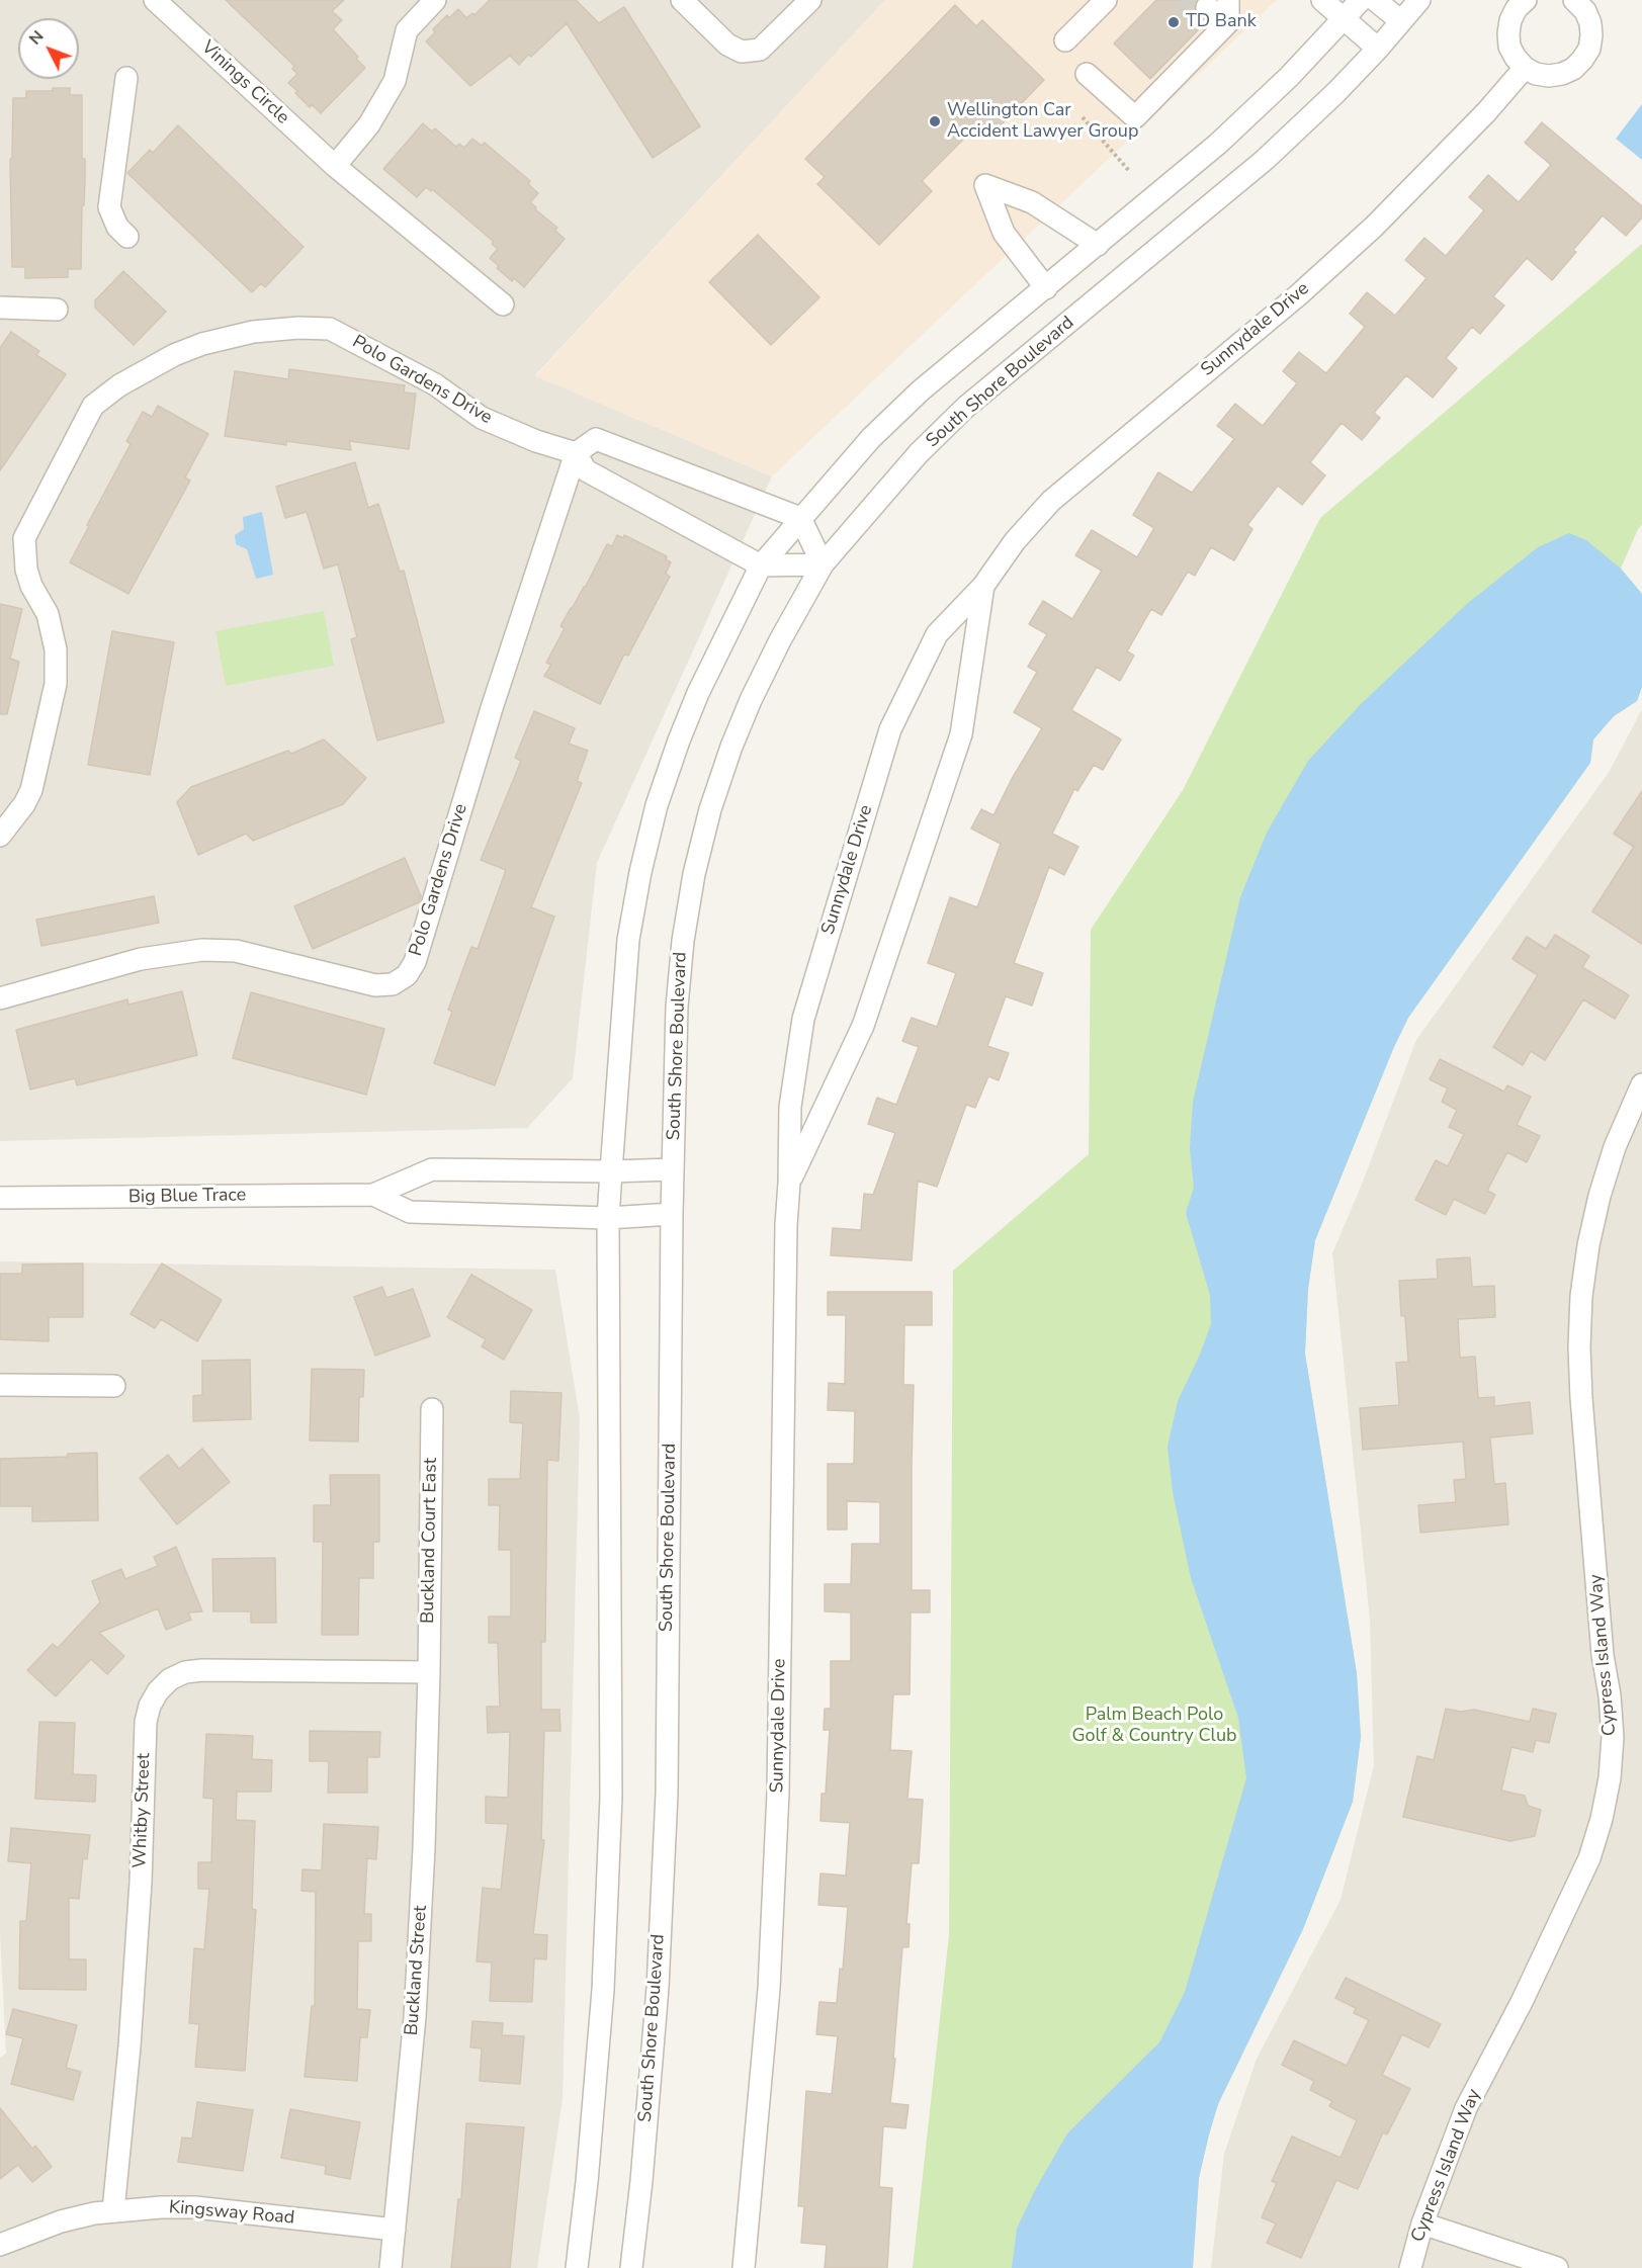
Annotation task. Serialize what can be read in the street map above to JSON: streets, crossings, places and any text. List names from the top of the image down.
{
  "streets": {
    "street": [
      "Vinings Circle",
      "Sunnydale Drive",
      "Polo Gardens Drive",
      "South Shore Boulevard",
      "Big Blue Trace",
      "Buckland Court East",
      "Cypress Island Way",
      "Whitby Street",
      "Buckland Street",
      "Kingsway Road"
    ]
  },
  "crossings": [
    ["South Shore Boulevard", "Big Blue Trace"],
    ["Buckland Court East", "Whitby Street"],
    ["Buckland Court East", "Buckland Street"],
    ["Whitby Street", "Buckland Street"],
    ["Whitby Street", "Kingsway Road"],
    ["Buckland Street", "Kingsway Road"]
  ],
  "parks": ["Palm Beach Polo Golf & Country Club"],
  "places": ["TD Bank", "Wellington Car Accident Lawyer Group"],
  "north": "top left"
}
